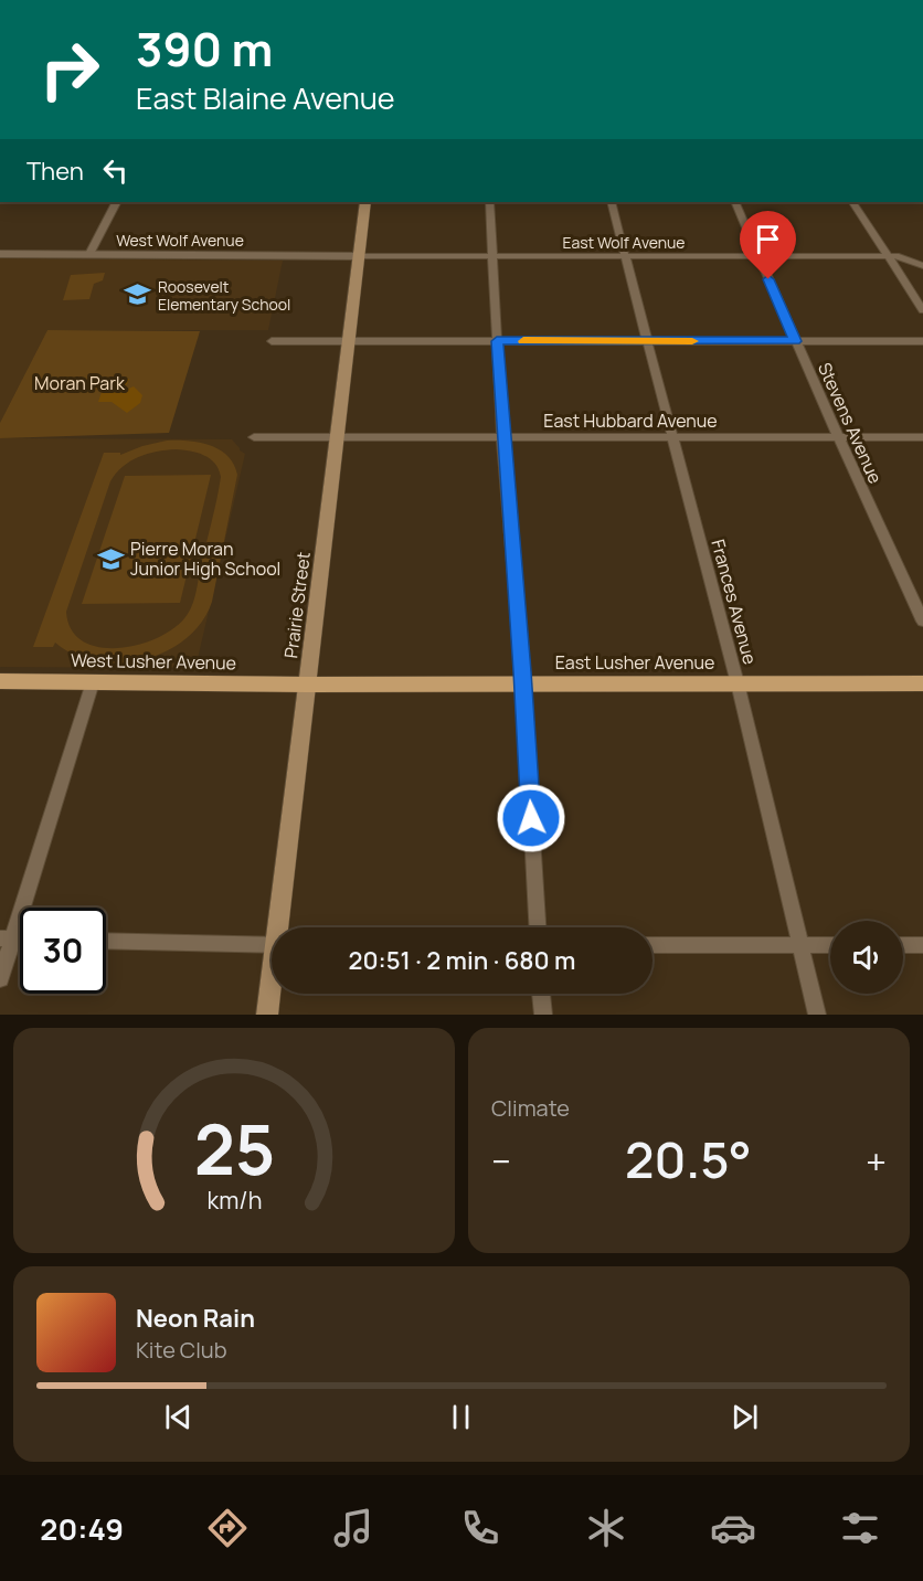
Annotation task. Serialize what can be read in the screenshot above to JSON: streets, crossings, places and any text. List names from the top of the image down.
{
  "streets": {
    "main road": ["Prairie Street", "West Lusher Avenue", "East Lusher Avenue"],
    "street": [
      "West Wolf Avenue",
      "East Wolf Avenue",
      "East Hubbard Avenue",
      "Stevens Avenue",
      "Frances Avenue"
    ]
  },
  "crossings": [
    ["West Wolf Avenue", "East Wolf Avenue"],
    ["West Wolf Avenue", "Prairie Street"],
    ["East Wolf Avenue", "Stevens Avenue"],
    ["East Wolf Avenue", "Frances Avenue"],
    ["East Wolf Avenue", "Prairie Street"],
    ["East Hubbard Avenue", "Stevens Avenue"],
    ["East Hubbard Avenue", "Frances Avenue"],
    ["East Hubbard Avenue", "Prairie Street"],
    ["Frances Avenue", "East Lusher Avenue"],
    ["Prairie Street", "West Lusher Avenue"],
    ["Prairie Street", "East Lusher Avenue"],
    ["West Lusher Avenue", "East Lusher Avenue"]
  ],
  "parks": ["Moran Park"],
  "places": {
    "school or university": ["Roosevelt Elementary School", "Pierre Moran Junior High School"]
  },
  "page": {
    "turn": ["390 m", "East Blaine Avenue"],
    "then": "Then",
    "limit": "30",
    "trip": "20:51 · 2 min · 680 m",
    "tile": "Climate",
    "heat": ["−", "20.5°", "+"],
    "song": ["Neon Rain", "Kite Club"],
    "tabs": "20:49",
    "gauge": ["25", "km/h"]
  }
}
